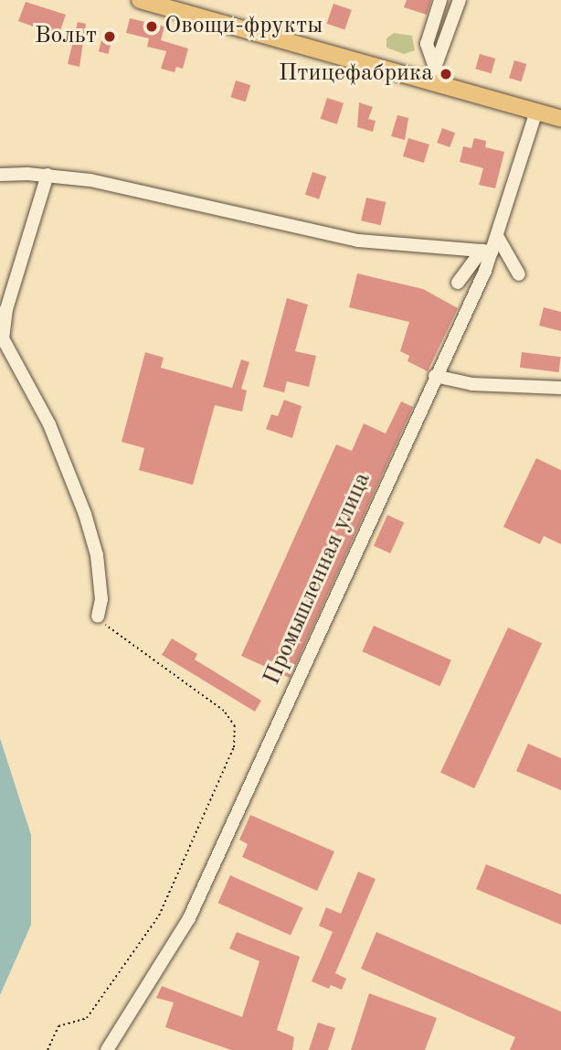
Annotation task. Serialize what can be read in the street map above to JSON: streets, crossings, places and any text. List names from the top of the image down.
{
  "streets": {
    "street": ["Промышленная улица"]
  },
  "places": ["Овощи-фрукты", "Вольт", "Птицефабрика"]
}
